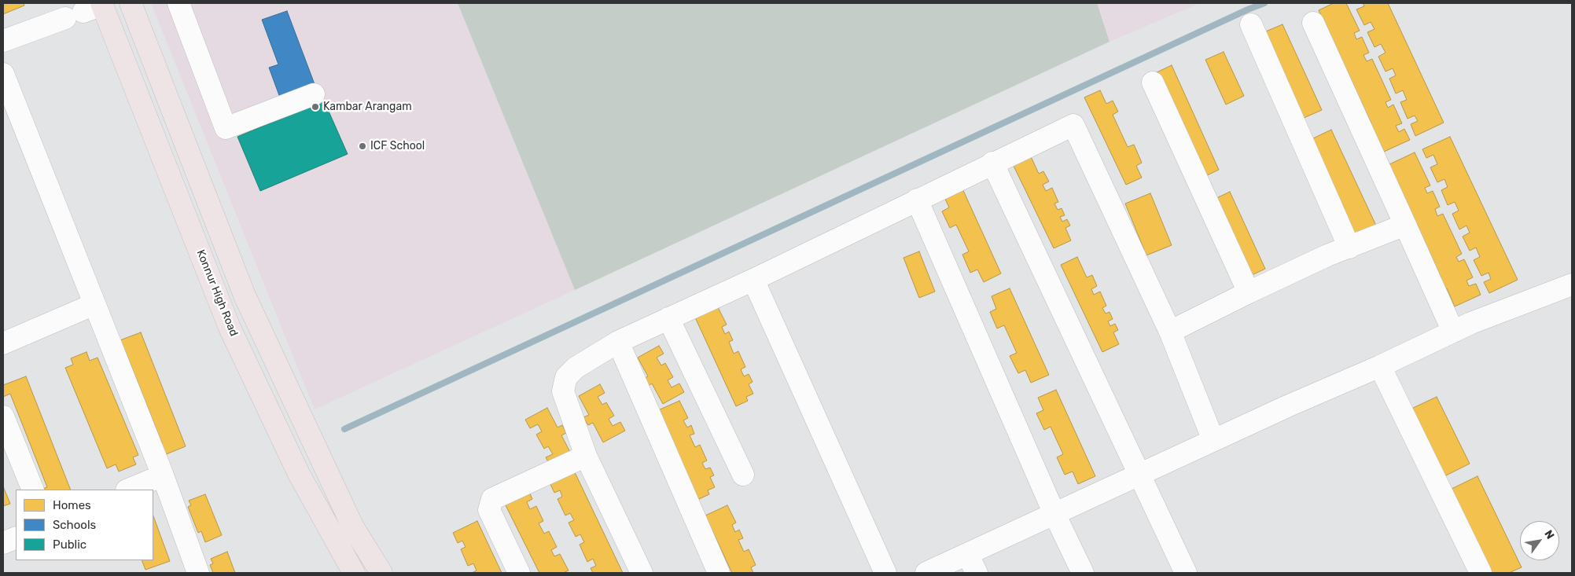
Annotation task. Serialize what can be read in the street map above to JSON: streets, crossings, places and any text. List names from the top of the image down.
{
  "streets": {
    "main road": ["Konnur High Road"]
  },
  "places": ["Kambar Arangam", "ICF School"],
  "legend": ["Homes", "Schools", "Public"],
  "north": "top right"
}
